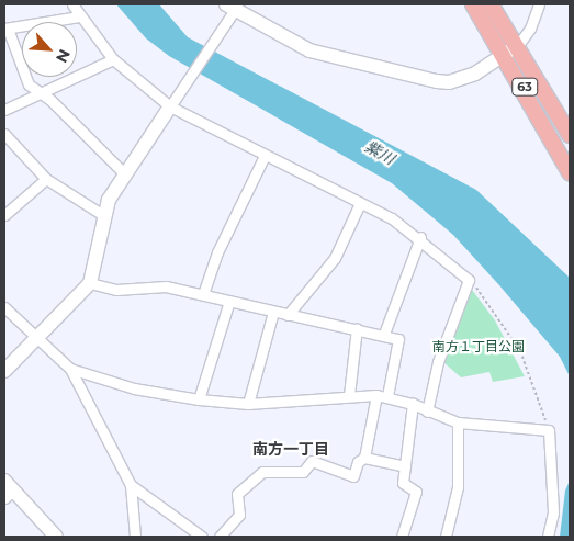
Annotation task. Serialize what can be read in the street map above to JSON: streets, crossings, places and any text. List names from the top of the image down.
{
  "streets": {
    "main road": ["63"]
  },
  "districts": ["南方一丁目"],
  "water": ["紫川"],
  "parks": ["南方１丁目公園"],
  "north": "bottom right"
}
